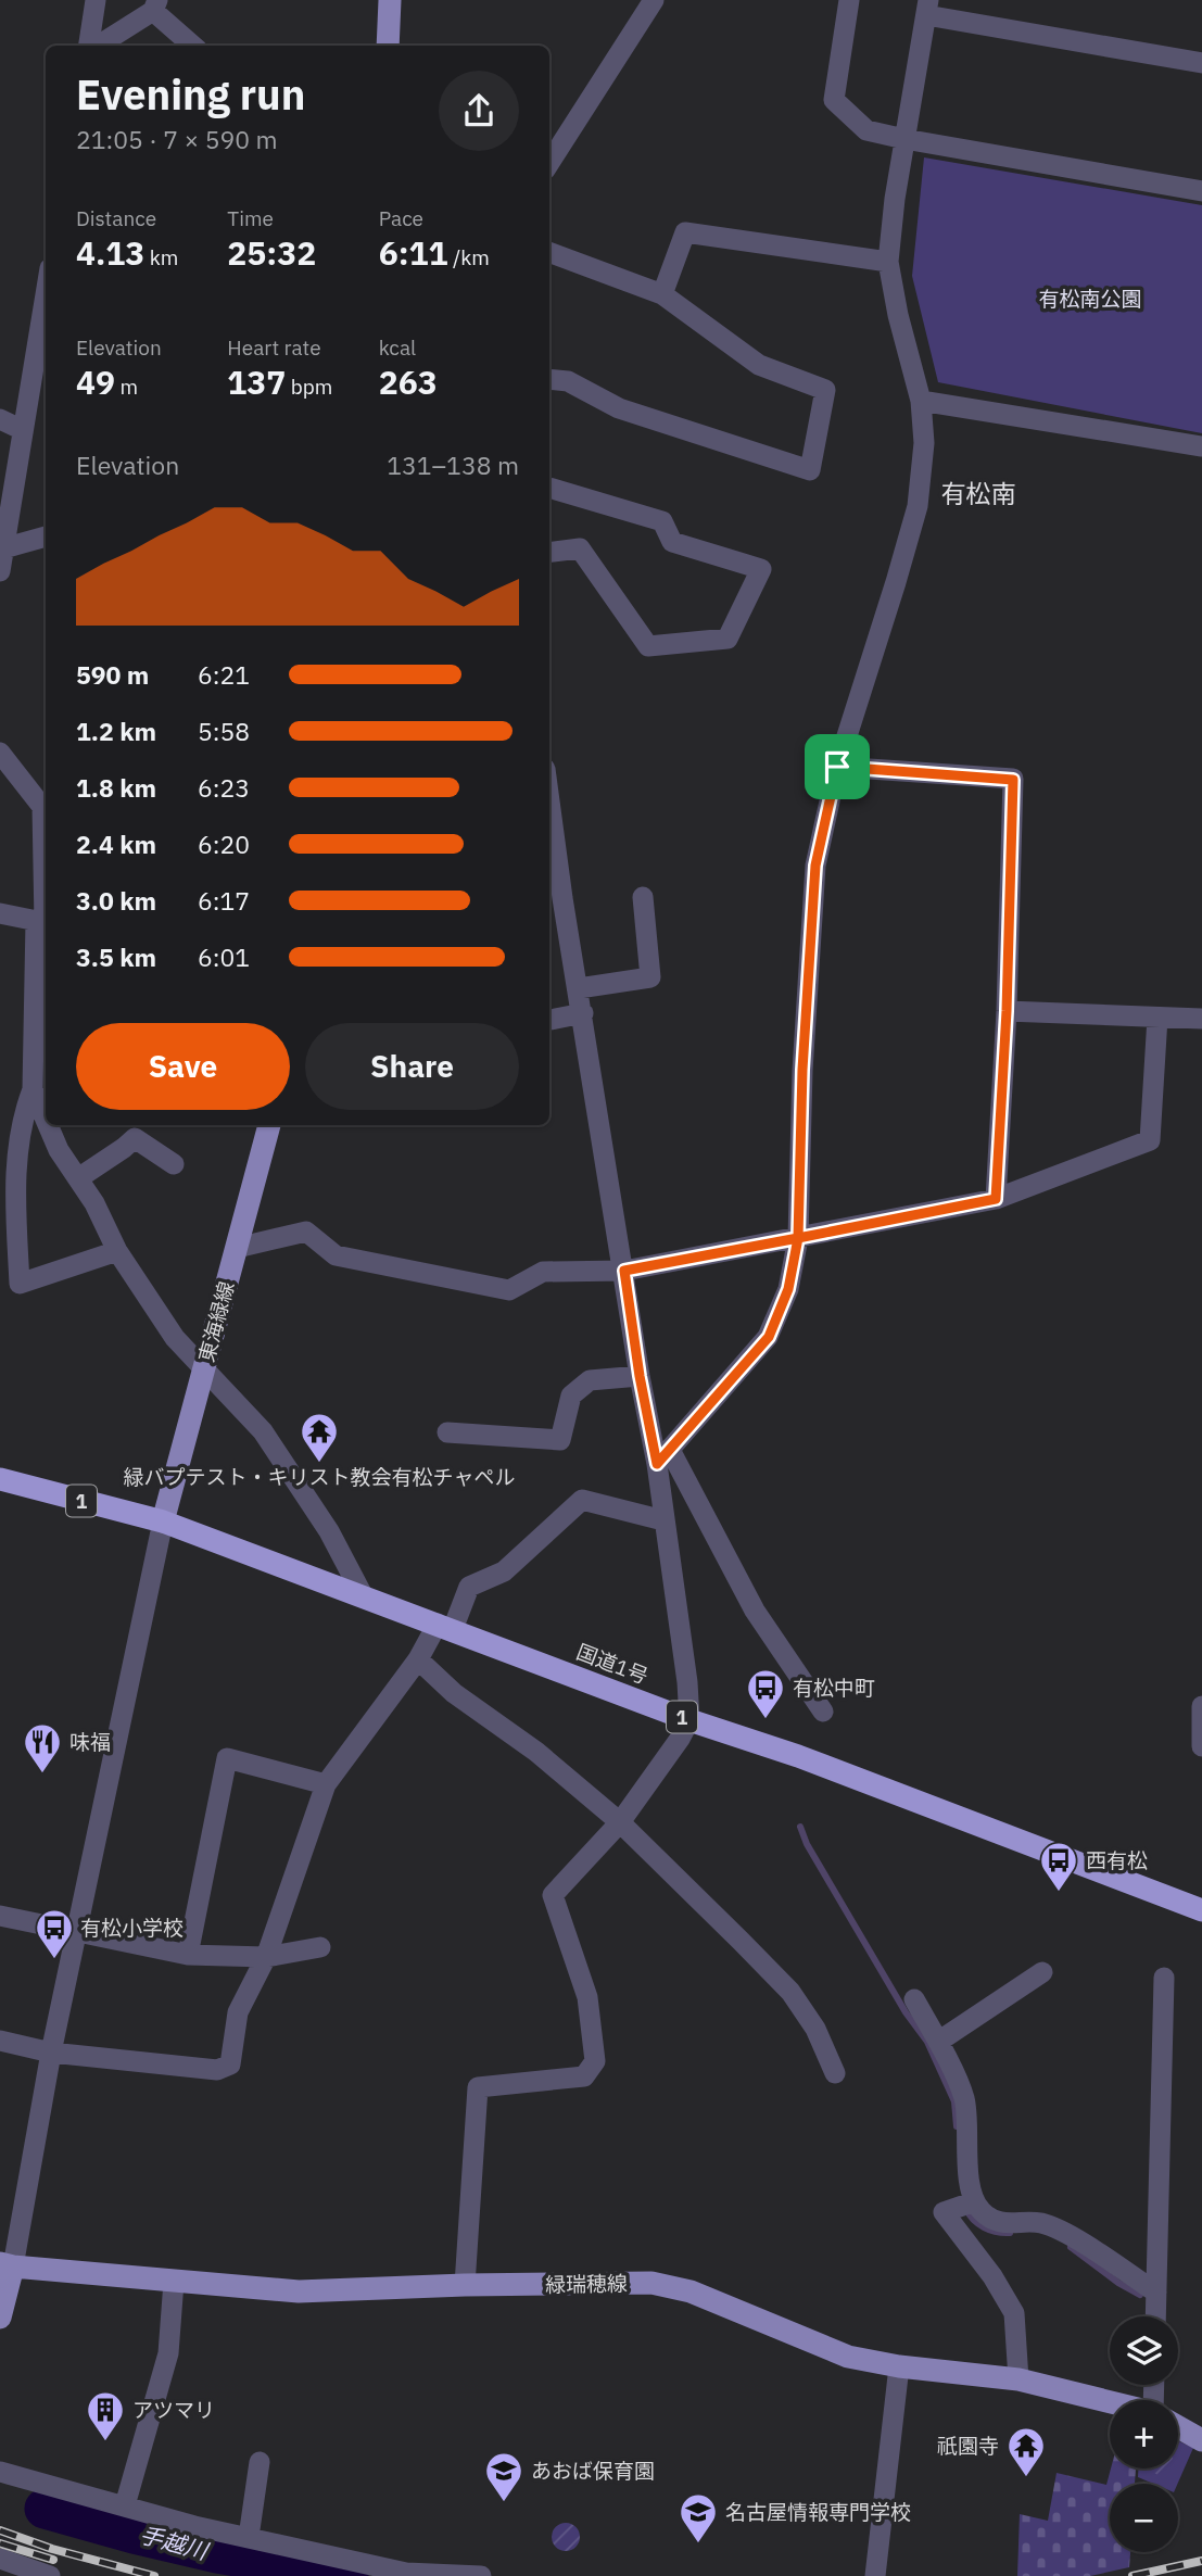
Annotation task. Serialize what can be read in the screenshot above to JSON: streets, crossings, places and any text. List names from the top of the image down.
{
  "streets": {
    "highway": ["1", "国道1号"],
    "main road": ["東海緑線", "緑瑞穂線"]
  },
  "crossings": [
    ["東海緑線", "国道1号"]
  ],
  "districts": ["有松南"],
  "water": ["手越川"],
  "parks": ["有松南公園"],
  "places": {
    "temple": ["緑バプテスト・キリスト教会有松チャペル", "祇園寺"],
    "bus stop": ["有松中町", "西有松", "有松小学校"],
    "restaurant": ["味福"],
    "building": ["アツマリ"],
    "school or university": ["あおば保育園", "名古屋情報専門学校"]
  },
  "page": {
    "heading": ["Evening run", "21:05 · 7 × 590 m"],
    "stats": [
      ["Distance", "4.13 km"],
      ["Time", "25:32"],
      ["Pace", "6:11 /km"],
      ["Elevation", "49 m"],
      ["Heart rate", "137 bpm"],
      ["kcal", "263"]
    ],
    "chart": ["Elevation", "131–138 m"],
    "list": [
      {
        "name": "590 m",
        "note": "6:21"
      },
      {
        "name": "1.2 km",
        "note": "5:58"
      },
      {
        "name": "1.8 km",
        "note": "6:23"
      },
      {
        "name": "2.4 km",
        "note": "6:20"
      },
      {
        "name": "3.0 km",
        "note": "6:17"
      },
      {
        "name": "3.5 km",
        "note": "6:01"
      }
    ],
    "buttons": ["Save", "Share"],
    "map_buttons": ["+", "−"]
  }
}
